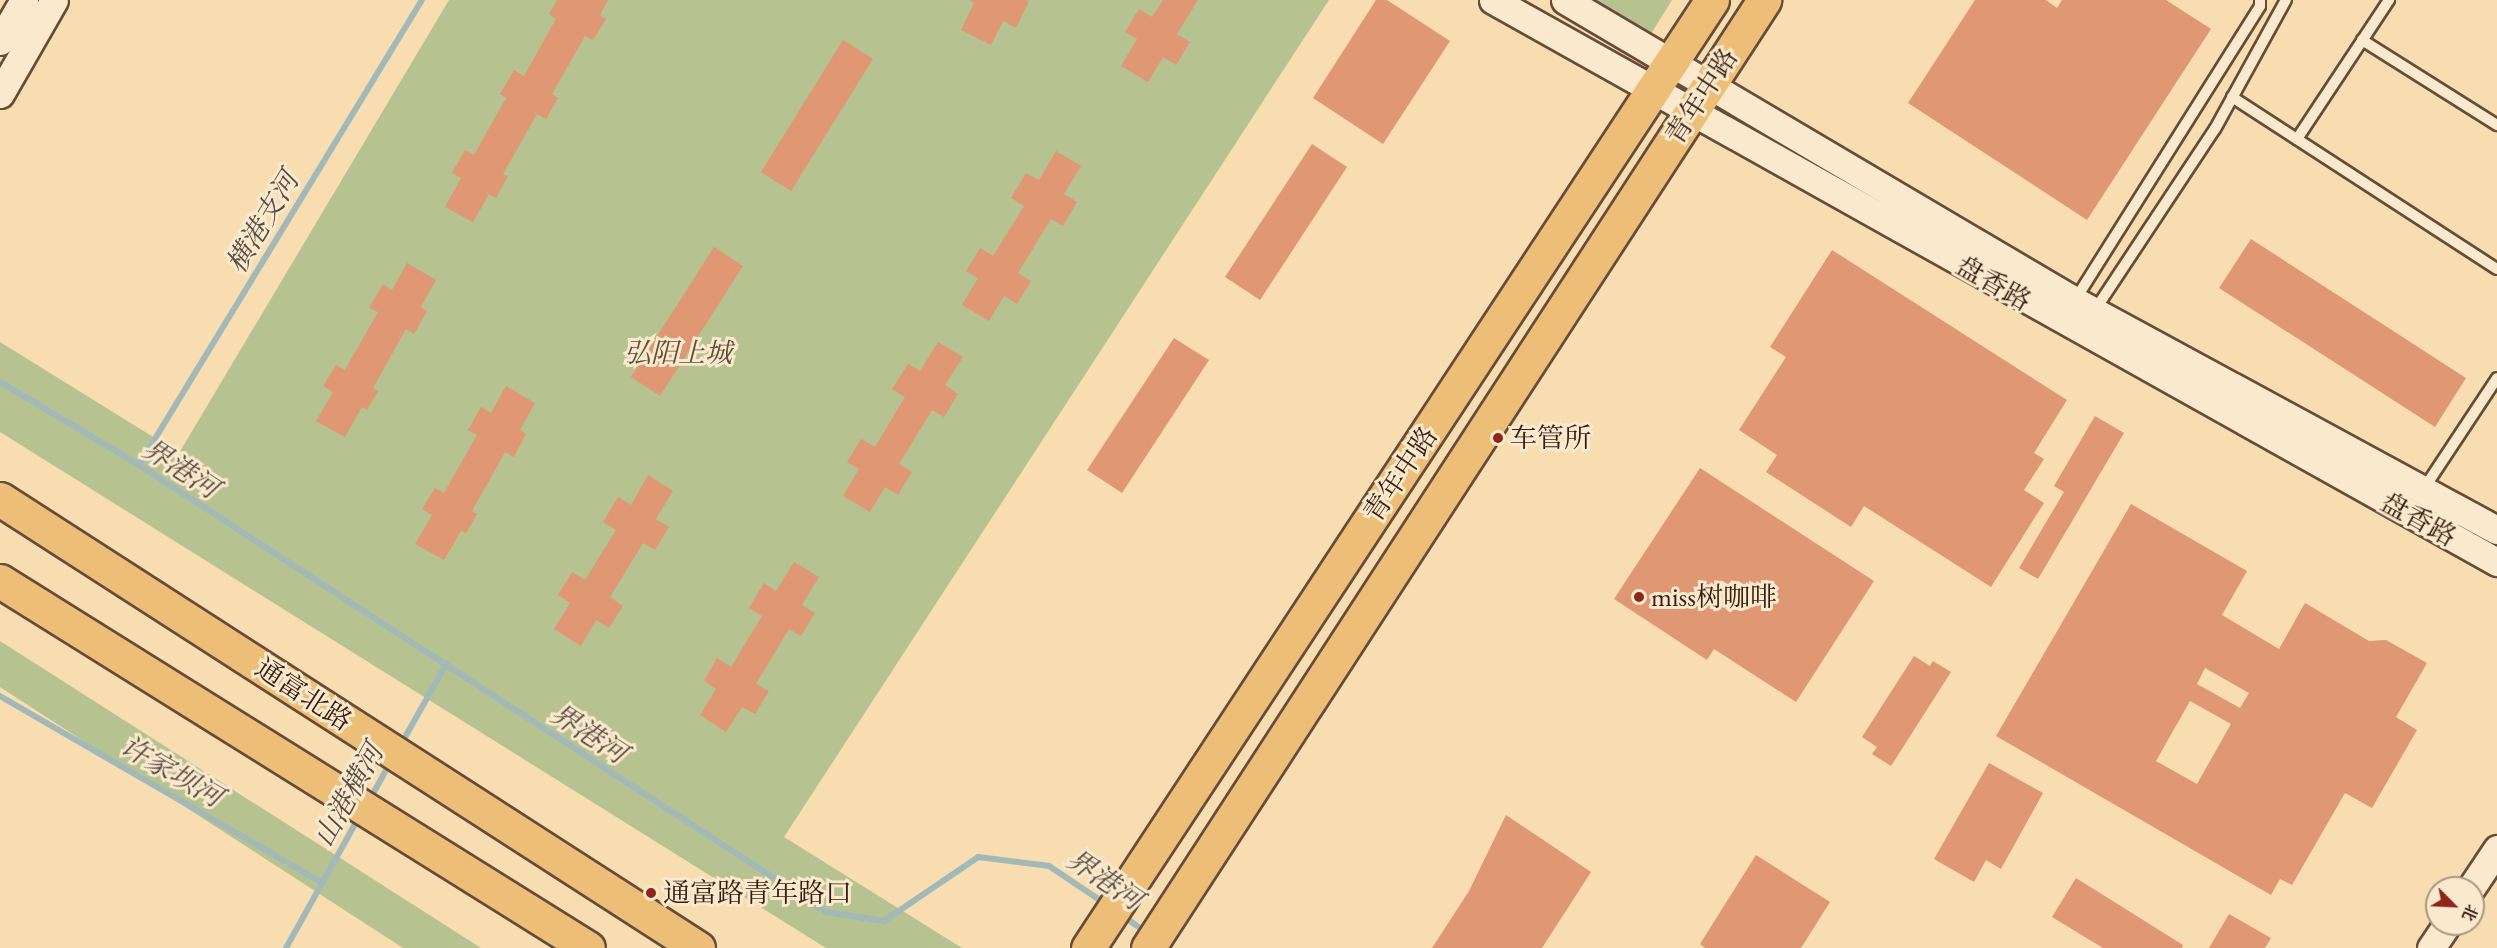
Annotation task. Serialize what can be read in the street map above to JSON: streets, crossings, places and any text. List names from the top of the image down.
{
  "streets": {
    "main road": ["青年中路", "通富北路"],
    "street": ["盘香路"]
  },
  "crossings": [
    ["青年中路", "盘香路"]
  ],
  "water": [
    "横港支河",
    "界港河",
    "许家坝河",
    "山港横河"
  ],
  "parks": ["弘阳上城"],
  "places": ["车管所", "miss树咖啡", "通富路青年路口"],
  "north": "bottom right"
}
